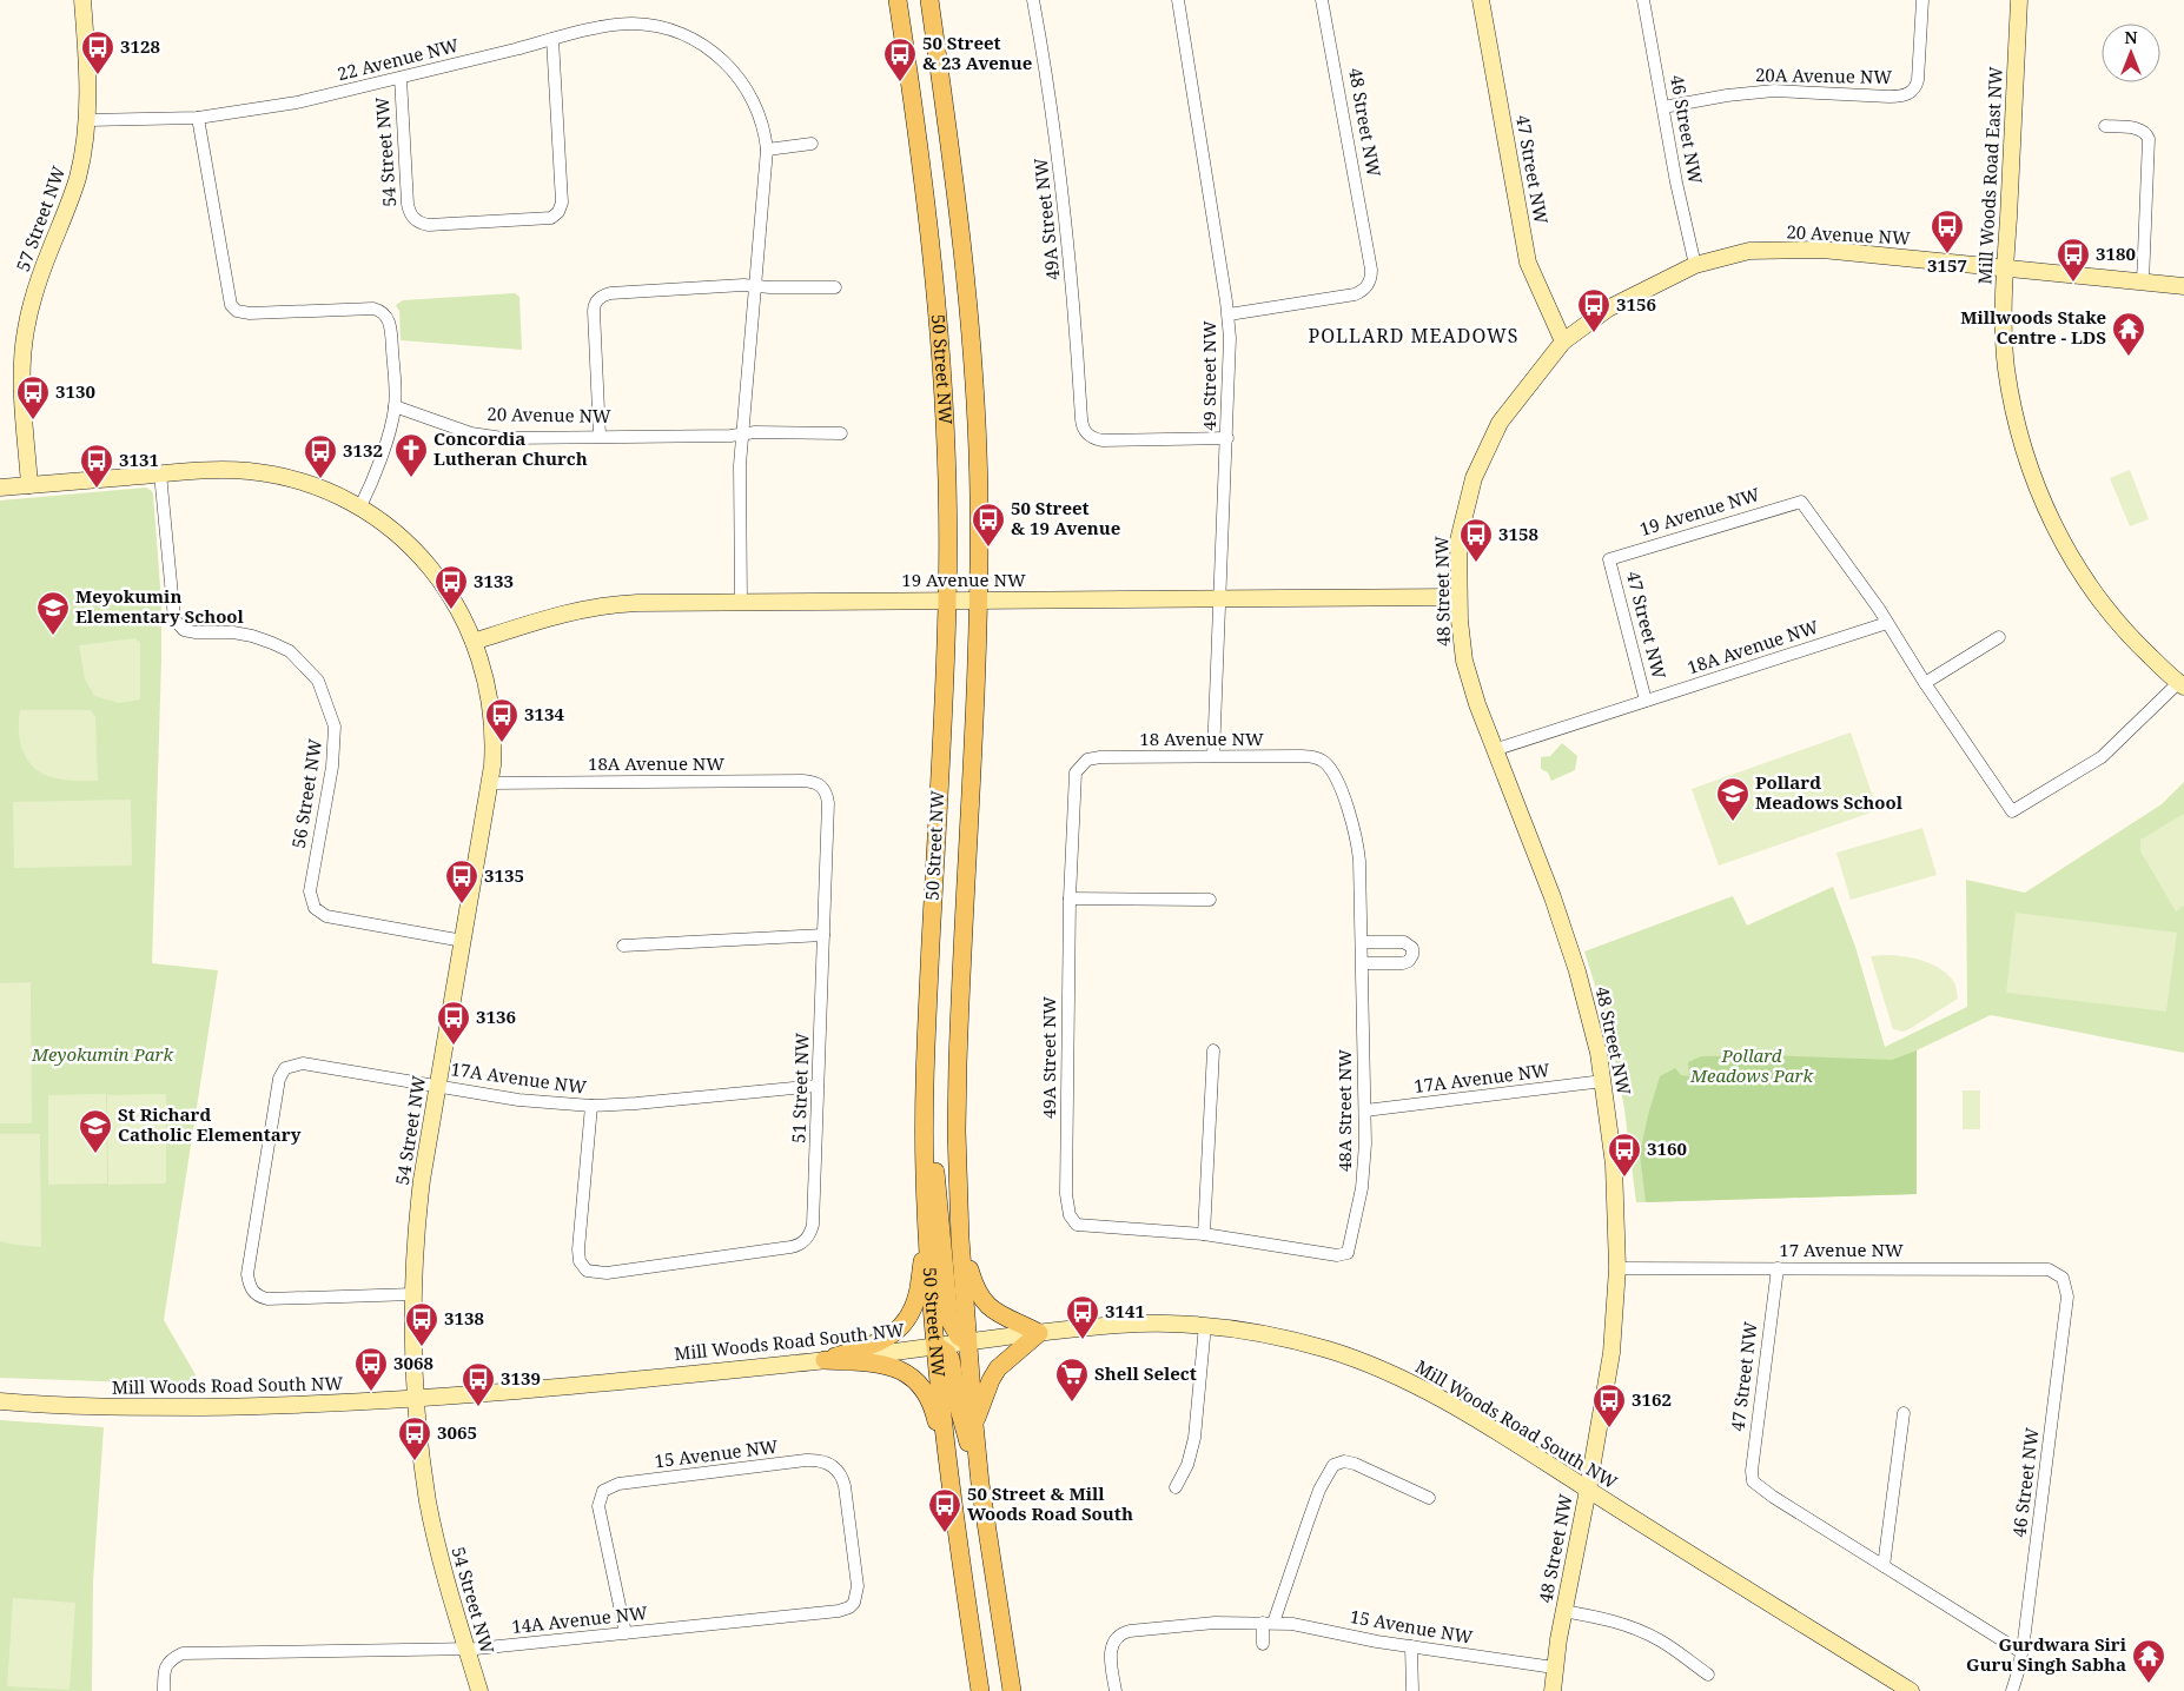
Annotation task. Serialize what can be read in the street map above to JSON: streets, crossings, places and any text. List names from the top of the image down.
{
  "streets": {
    "main road": ["50 Street NW"],
    "street": [
      "22 Avenue NW",
      "20A Avenue NW",
      "48 Street NW",
      "46 Street NW",
      "54 Street NW",
      "47 Street NW",
      "Mill Woods Road East NW",
      "57 Street NW",
      "49A Street NW",
      "20 Avenue NW",
      "49 Street NW",
      "19 Avenue NW",
      "18A Avenue NW",
      "18 Avenue NW",
      "56 Street NW",
      "17A Avenue NW",
      "51 Street NW",
      "48A Street NW",
      "17 Avenue NW",
      "Mill Woods Road South NW",
      "15 Avenue NW",
      "14A Avenue NW"
    ]
  },
  "crossings": [
    ["22 Avenue NW", "54 Street NW"],
    ["22 Avenue NW", "57 Street NW"],
    ["22 Avenue NW", "20 Avenue NW"],
    ["22 Avenue NW", "19 Avenue NW"],
    ["20A Avenue NW", "46 Street NW"],
    ["48 Street NW", "20 Avenue NW"],
    ["48 Street NW", "49 Street NW"],
    ["48 Street NW", "19 Avenue NW"],
    ["48 Street NW", "18A Avenue NW"],
    ["48 Street NW", "17A Avenue NW"],
    ["48 Street NW", "17 Avenue NW"],
    ["48 Street NW", "Mill Woods Road South NW"],
    ["48 Street NW", "15 Avenue NW"],
    ["46 Street NW", "20 Avenue NW"],
    ["46 Street NW", "17 Avenue NW"],
    ["54 Street NW", "57 Street NW"],
    ["54 Street NW", "19 Avenue NW"],
    ["54 Street NW", "18A Avenue NW"],
    ["54 Street NW", "56 Street NW"],
    ["54 Street NW", "17A Avenue NW"],
    ["54 Street NW", "Mill Woods Road South NW"],
    ["54 Street NW", "14A Avenue NW"],
    ["47 Street NW", "20 Avenue NW"],
    ["47 Street NW", "19 Avenue NW"],
    ["47 Street NW", "18A Avenue NW"],
    ["47 Street NW", "17 Avenue NW"],
    ["Mill Woods Road East NW", "20 Avenue NW"],
    ["49A Street NW", "49 Street NW"],
    ["49A Street NW", "18 Avenue NW"],
    ["49A Street NW", "48A Street NW"],
    ["50 Street NW", "19 Avenue NW"],
    ["50 Street NW", "Mill Woods Road South NW"],
    ["49 Street NW", "19 Avenue NW"],
    ["49 Street NW", "18 Avenue NW"],
    ["19 Avenue NW", "18A Avenue NW"],
    ["18A Avenue NW", "51 Street NW"],
    ["18 Avenue NW", "48A Street NW"],
    ["17A Avenue NW", "51 Street NW"],
    ["17A Avenue NW", "48A Street NW"],
    ["15 Avenue NW", "14A Avenue NW"]
  ],
  "districts": ["POLLARD MEADOWS"],
  "parks": ["Meyokumin Park", "Pollard Meadows Park"],
  "places": {
    "bus stop": [
      "3128",
      "50 Street & 23 Avenue",
      "3157",
      "3180",
      "3156",
      "3130",
      "3132",
      "3131",
      "50 Street & 19 Avenue",
      "3158",
      "3133",
      "3134",
      "3135",
      "3136",
      "3160",
      "3141",
      "3138",
      "3068",
      "3139",
      "3162",
      "3065",
      "50 Street & Mill Woods Road South"
    ],
    "temple": ["Millwoods Stake Centre - LDS", "Gurdwara Siri Guru Singh Sabha"],
    "church": ["Concordia Lutheran Church"],
    "school or university": ["Meyokumin Elementary School", "Pollard Meadows School", "St Richard Catholic Elementary"],
    "supermarket": ["Shell Select"]
  },
  "north": "top"
}
